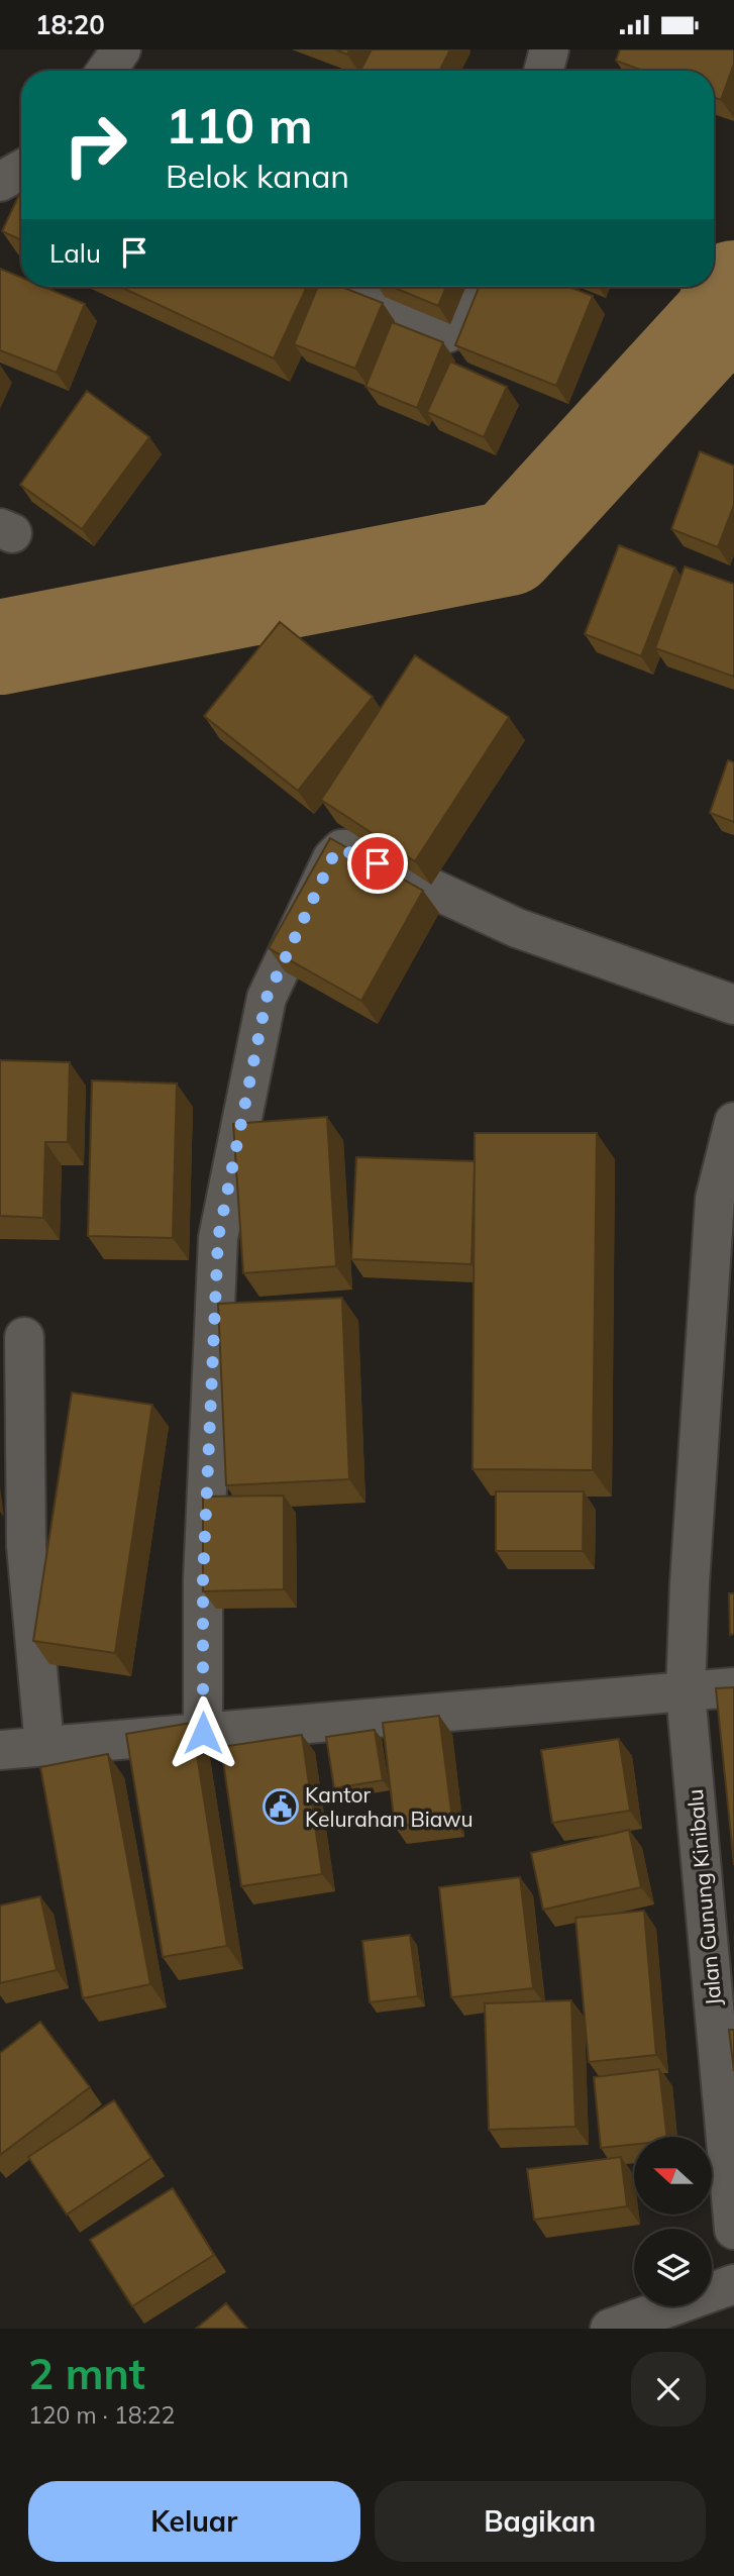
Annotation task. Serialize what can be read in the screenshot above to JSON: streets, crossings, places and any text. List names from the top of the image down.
{
  "streets": {
    "street": ["Jalan Gunung Kinibalu"]
  },
  "places": {
    "public building": ["Kantor Kelurahan Biawu"]
  },
  "north": "left",
  "page": {
    "status": "18:20",
    "turn": ["110 m", "Belok kanan"],
    "then": "Lalu",
    "heading": ["2 mnt", "120 m · 18:22"],
    "buttons": ["Keluar", "Bagikan"]
  }
}
